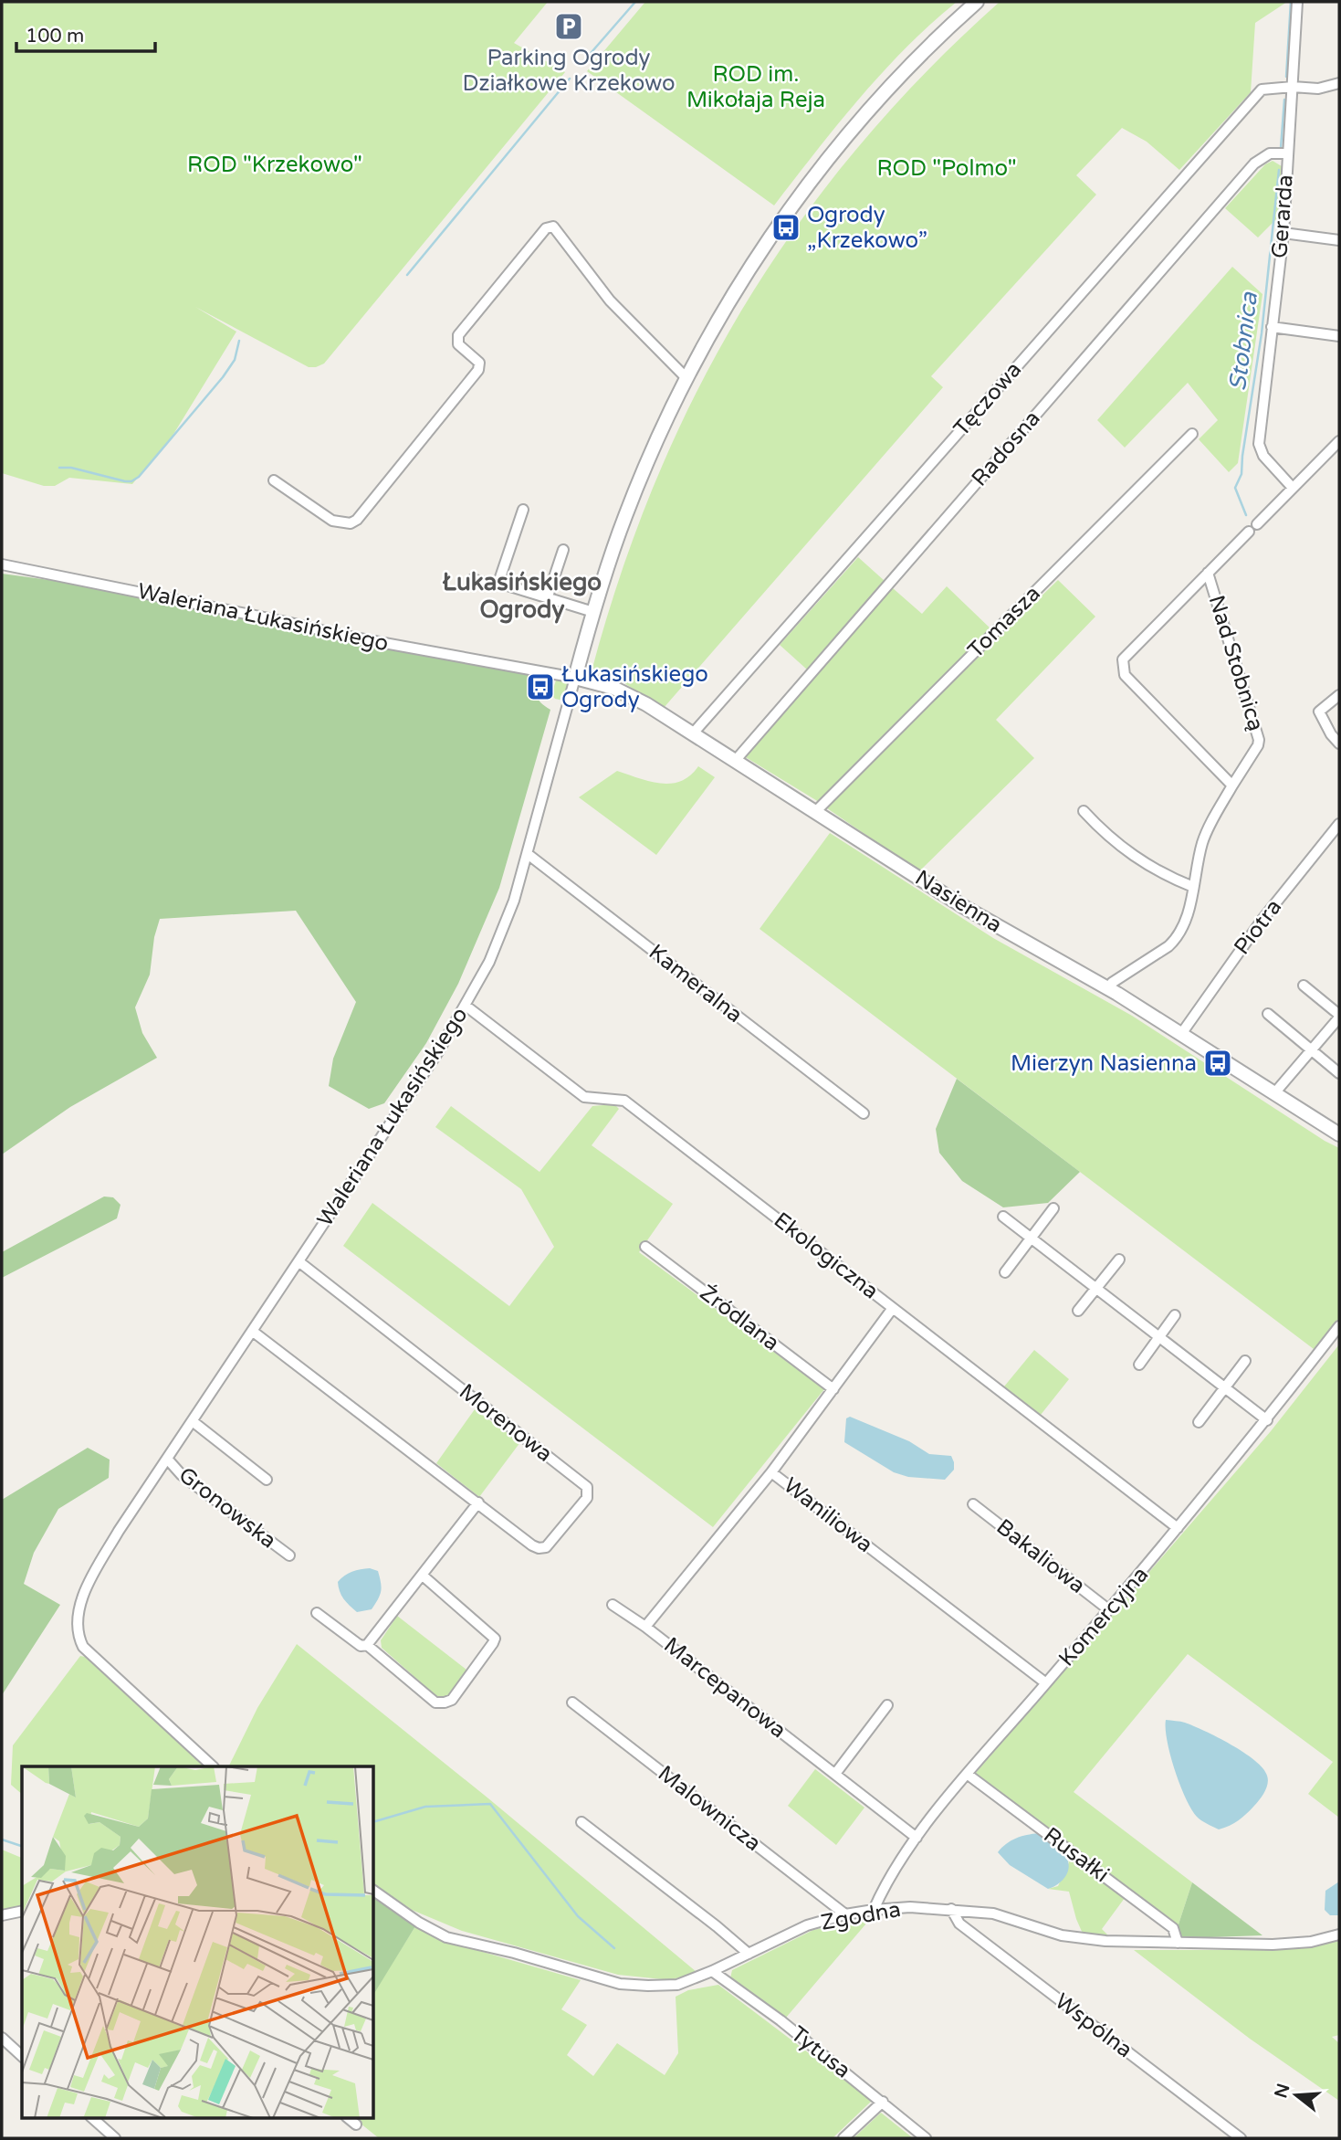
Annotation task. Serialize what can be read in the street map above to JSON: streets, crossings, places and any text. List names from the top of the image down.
{
  "streets": {
    "street": [
      "Gerarda",
      "Tęczowa",
      "Radosna",
      "Waleriana Łukasińskiego",
      "Tomasza",
      "Nad Stobnicą",
      "Nasienna",
      "Piotra",
      "Kameralna",
      "Ekologiczna",
      "Źródlana",
      "Morenowa",
      "Gronowska",
      "Waniliowa",
      "Bakaliowa",
      "Komercyjna",
      "Marcepanowa",
      "Malownicza",
      "Rusałki",
      "Zgodna",
      "Wspólna",
      "Tytusa"
    ]
  },
  "crossings": [
    ["Gerarda", "Tęczowa"],
    ["Gerarda", "Radosna"],
    ["Tęczowa", "Nasienna"],
    ["Radosna", "Nasienna"],
    ["Waleriana Łukasińskiego", "Nasienna"],
    ["Waleriana Łukasińskiego", "Kameralna"],
    ["Waleriana Łukasińskiego", "Ekologiczna"],
    ["Waleriana Łukasińskiego", "Morenowa"],
    ["Waleriana Łukasińskiego", "Gronowska"],
    ["Tomasza", "Nasienna"],
    ["Nad Stobnicą", "Nasienna"],
    ["Nasienna", "Piotra"],
    ["Ekologiczna", "Waniliowa"],
    ["Ekologiczna", "Komercyjna"],
    ["Źródlana", "Waniliowa"],
    ["Waniliowa", "Komercyjna"],
    ["Bakaliowa", "Komercyjna"],
    ["Komercyjna", "Marcepanowa"],
    ["Komercyjna", "Rusałki"],
    ["Komercyjna", "Zgodna"],
    ["Malownicza", "Zgodna"],
    ["Rusałki", "Zgodna"],
    ["Zgodna", "Wspólna"],
    ["Zgodna", "Tytusa"]
  ],
  "districts": ["Łukasińskiego Ogrody"],
  "water": ["Stobnica"],
  "parks": ["ROD im. Mikołaja Reja", "ROD \"Krzekowo\"", "ROD \"Polmo\""],
  "places": {
    "parking": ["Parking Ogrody Działkowe Krzekowo"],
    "bus stop": ["Ogrody „Krzekowo”", "Łukasińskiego Ogrody", "Mierzyn Nasienna"]
  },
  "scale_bar": "100 m",
  "north": "left"
}
